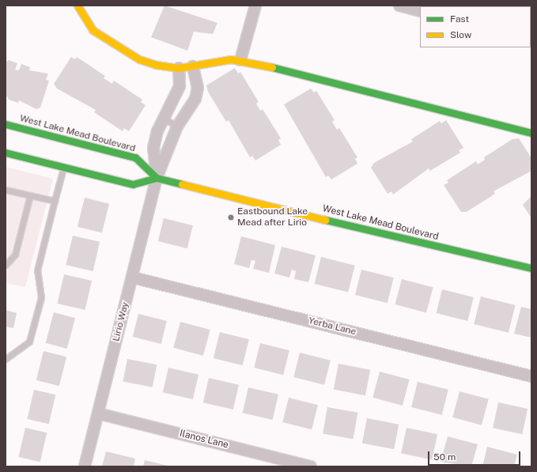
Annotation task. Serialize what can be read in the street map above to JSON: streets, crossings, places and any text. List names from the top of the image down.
{
  "streets": {
    "main road": ["West Lake Mead Boulevard"],
    "street": ["Lirio Way", "Yerba Lane", "Ilanos Lane"]
  },
  "crossings": [
    ["West Lake Mead Boulevard", "Lirio Way"],
    ["Lirio Way", "Yerba Lane"],
    ["Lirio Way", "Ilanos Lane"]
  ],
  "places": ["Eastbound Lake Mead after Lirio"],
  "legend": ["Fast", "Slow"],
  "scale_bar": "50 m"
}
